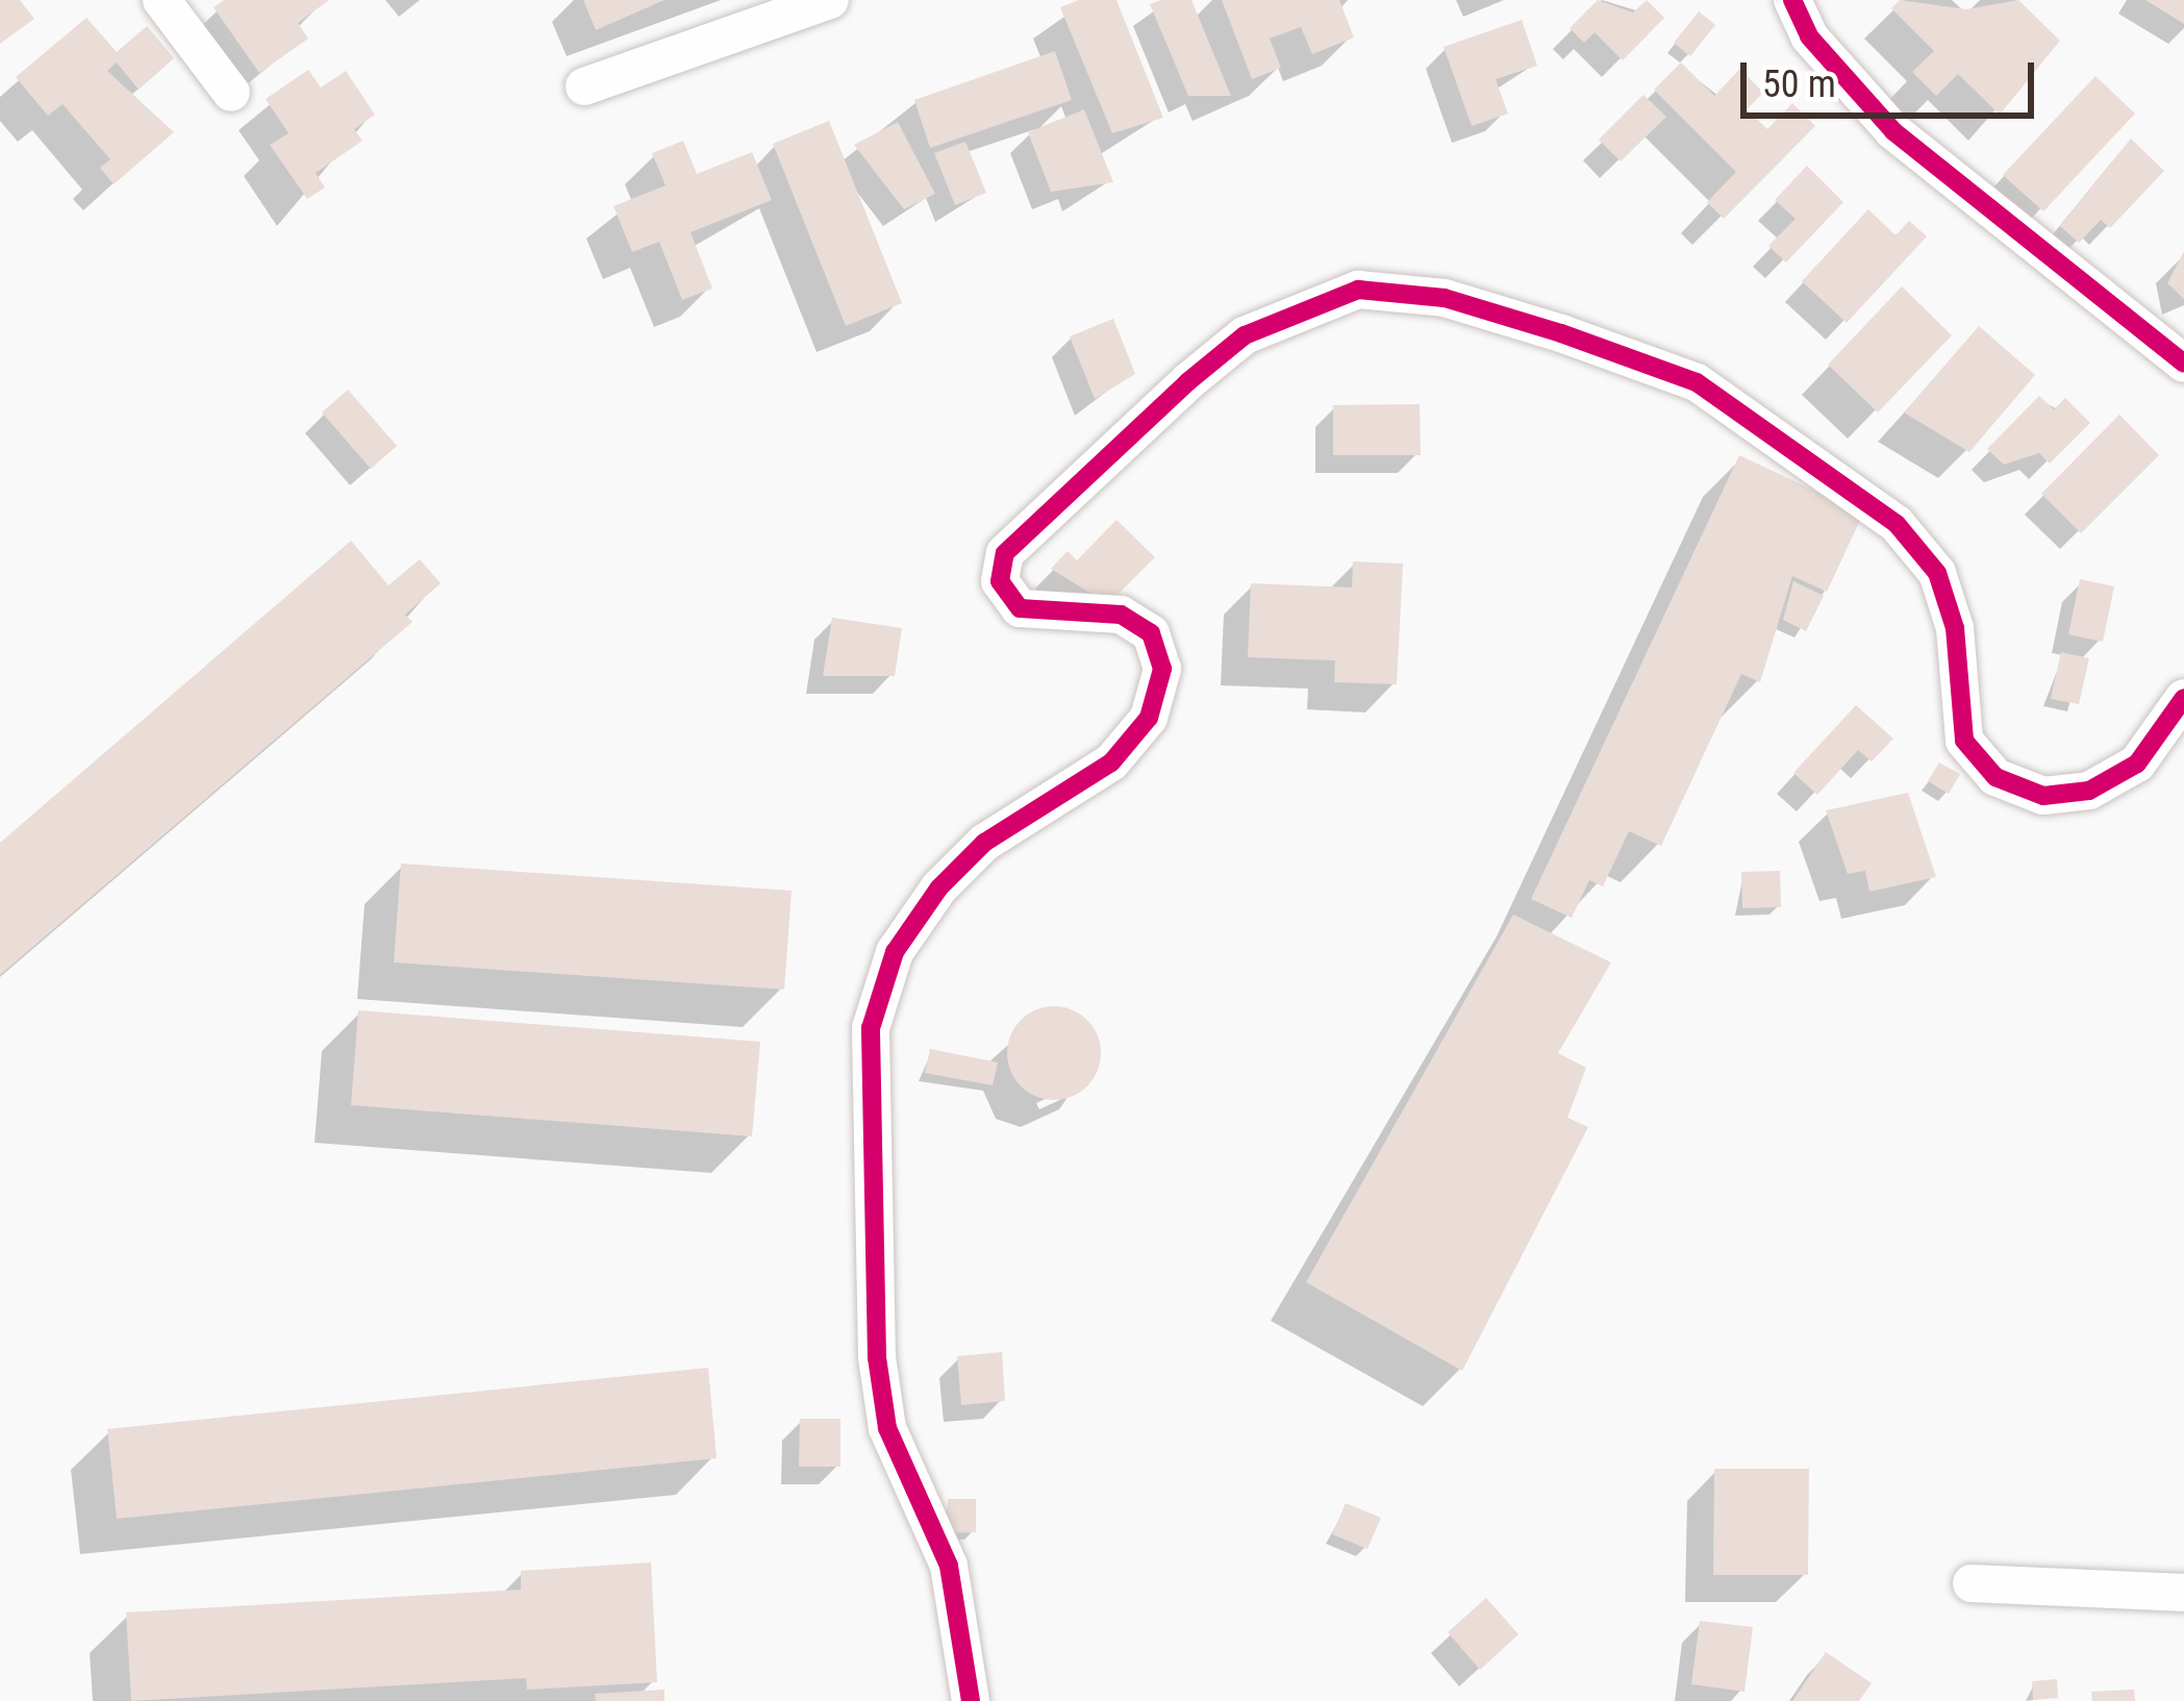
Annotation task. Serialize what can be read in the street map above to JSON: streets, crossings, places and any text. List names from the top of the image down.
{
  "scale_bar": "50 m"
}
